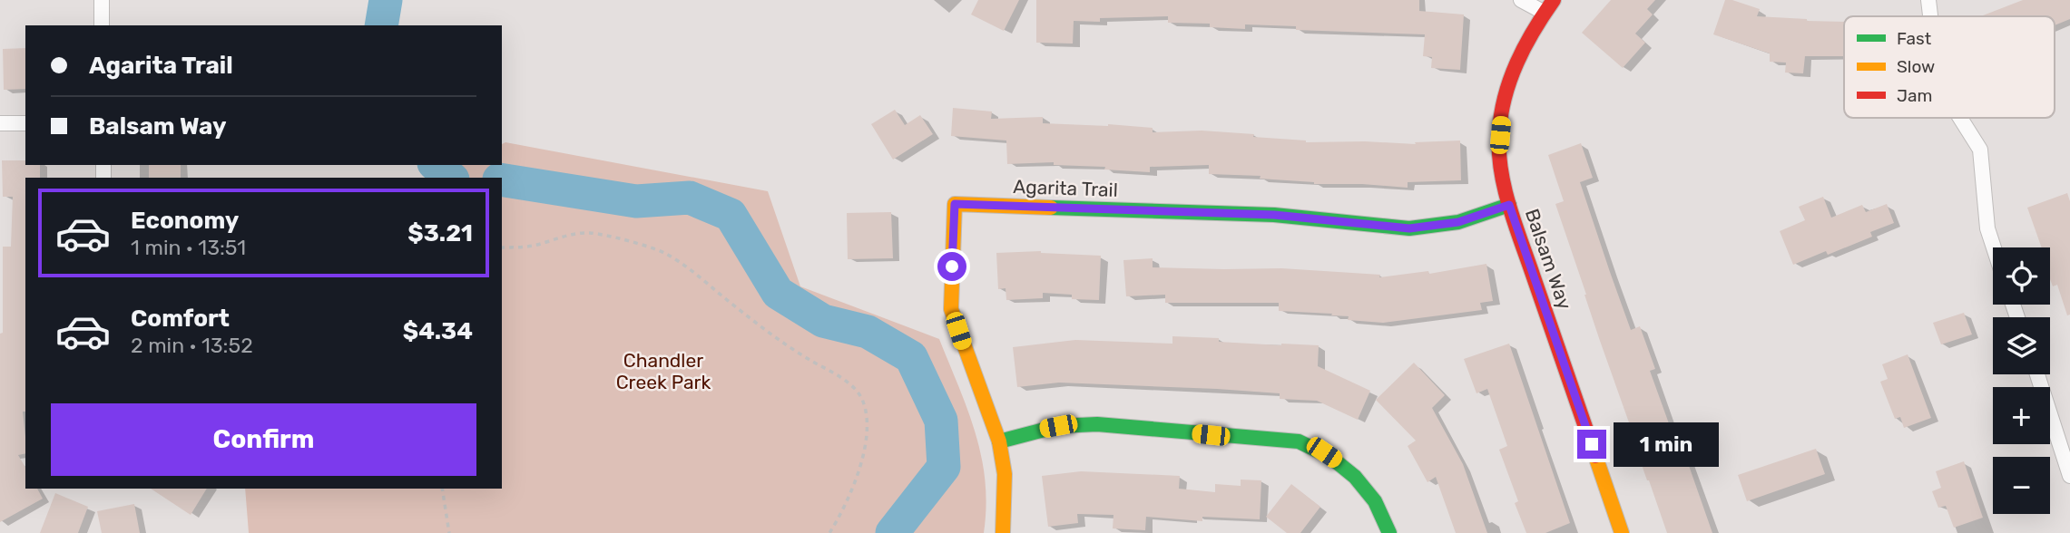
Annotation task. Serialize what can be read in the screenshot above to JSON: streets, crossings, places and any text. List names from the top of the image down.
{
  "streets": {
    "street": ["Agarita Trail", "Balsam Way"]
  },
  "crossings": [
    ["Agarita Trail", "Balsam Way"]
  ],
  "parks": ["Chandler Creek Park"],
  "legend": ["Fast", "Slow", "Jam"],
  "page": {
    "banner": ["Agarita Trail", "Balsam Way"],
    "list": [
      {
        "name": "Economy",
        "note": "1 min · 13:51",
        "value": "$3.21"
      },
      {
        "name": "Comfort",
        "note": "2 min · 13:52",
        "value": "$4.34"
      }
    ],
    "map_buttons": ["+", "−"],
    "buttons": "Confirm",
    "bubble": "1 min"
  }
}
